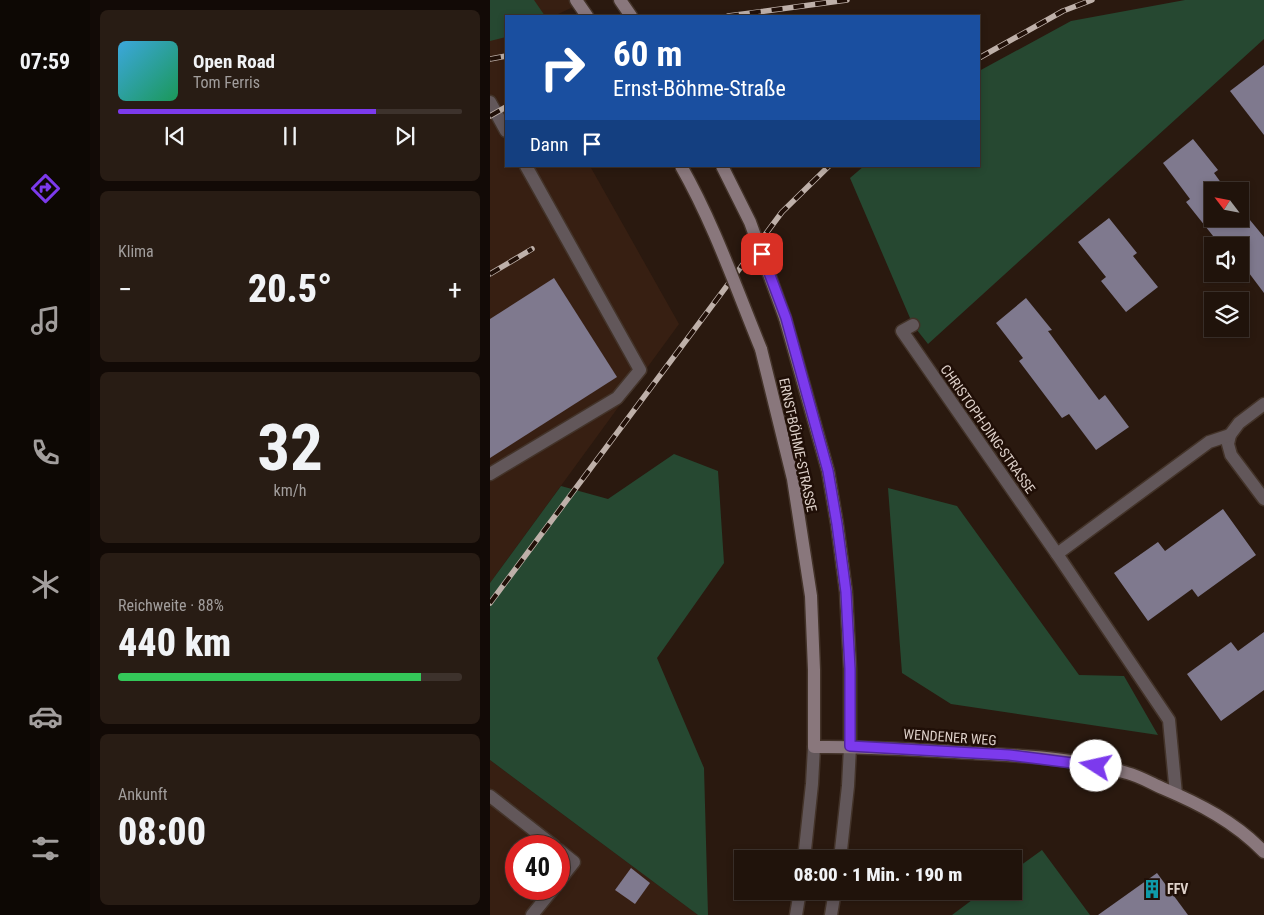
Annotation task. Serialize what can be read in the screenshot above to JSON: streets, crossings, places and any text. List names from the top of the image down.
{
  "streets": {
    "street": ["CHRISTOPH-DING-STRASSE", "ERNST-BÖHME-STRASSE", "WENDENER WEG"]
  },
  "crossings": [
    ["CHRISTOPH-DING-STRASSE", "WENDENER WEG"],
    ["ERNST-BÖHME-STRASSE", "WENDENER WEG"]
  ],
  "places": {
    "building": ["FFV"]
  },
  "north": "top left",
  "page": {
    "tabs": "07:59",
    "turn": ["60 m", "Ernst-Böhme-Straße"],
    "song": ["Open Road", "Tom Ferris"],
    "then": "Dann",
    "tile": [
      "Klima",
      ["32", "km/h"],
      ["Reichweite · 88%", "440 km"],
      ["Ankunft", "08:00"]
    ],
    "heat": ["−", "20.5°", "+"],
    "limit": "40",
    "trip": "08:00 · 1 Min. · 190 m"
  }
}
